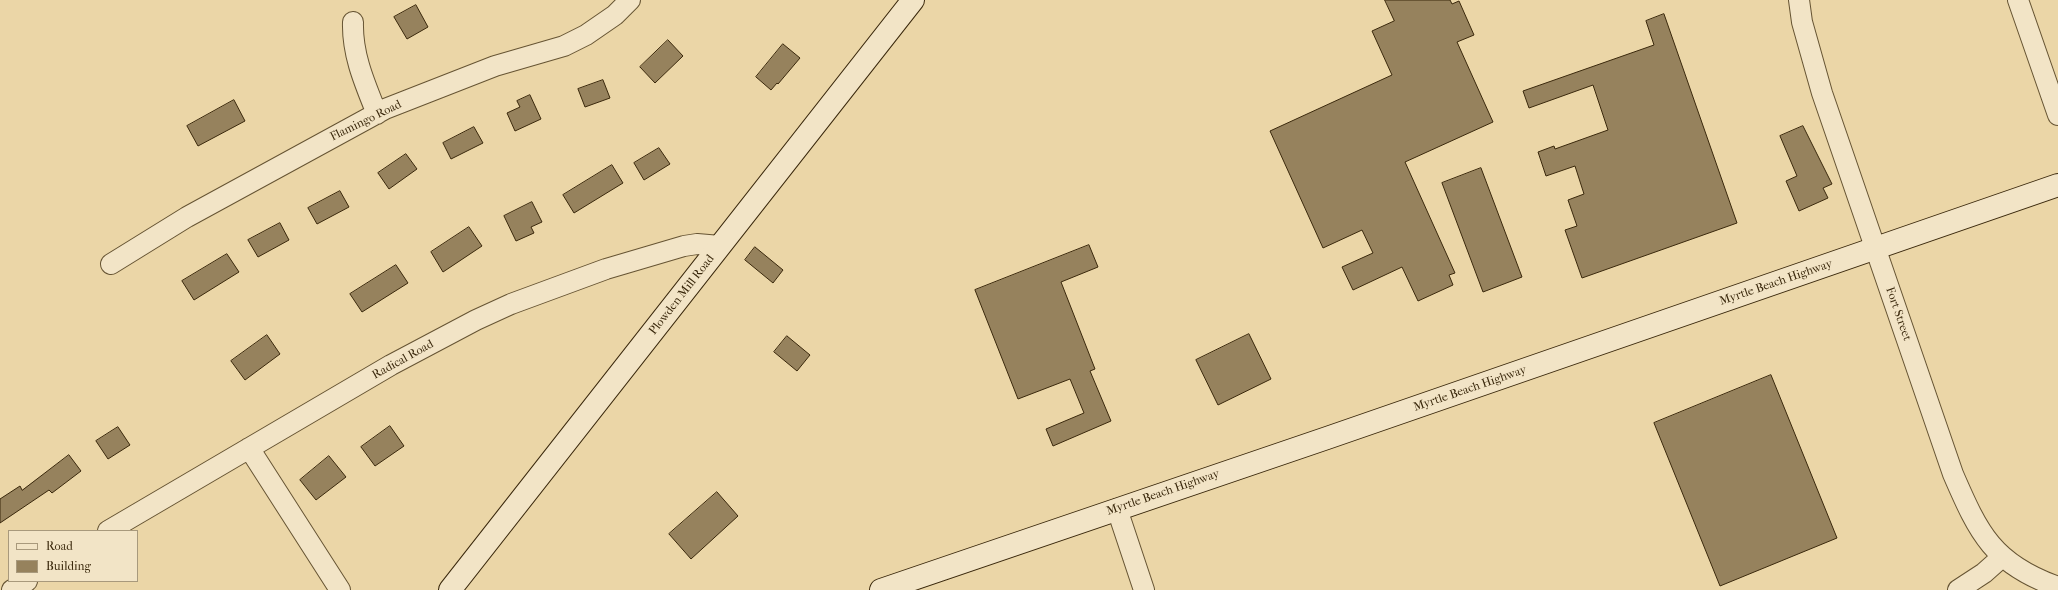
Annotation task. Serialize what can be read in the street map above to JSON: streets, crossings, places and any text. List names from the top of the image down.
{
  "streets": {
    "main road": ["Myrtle Beach Highway", "Plowden Mill Road"],
    "street": ["Flamingo Road", "Fort Street", "Radical Road"]
  },
  "crossings": [
    ["Myrtle Beach Highway", "Fort Street"],
    ["Plowden Mill Road", "Radical Road"]
  ],
  "legend": ["Road", "Building"]
}
